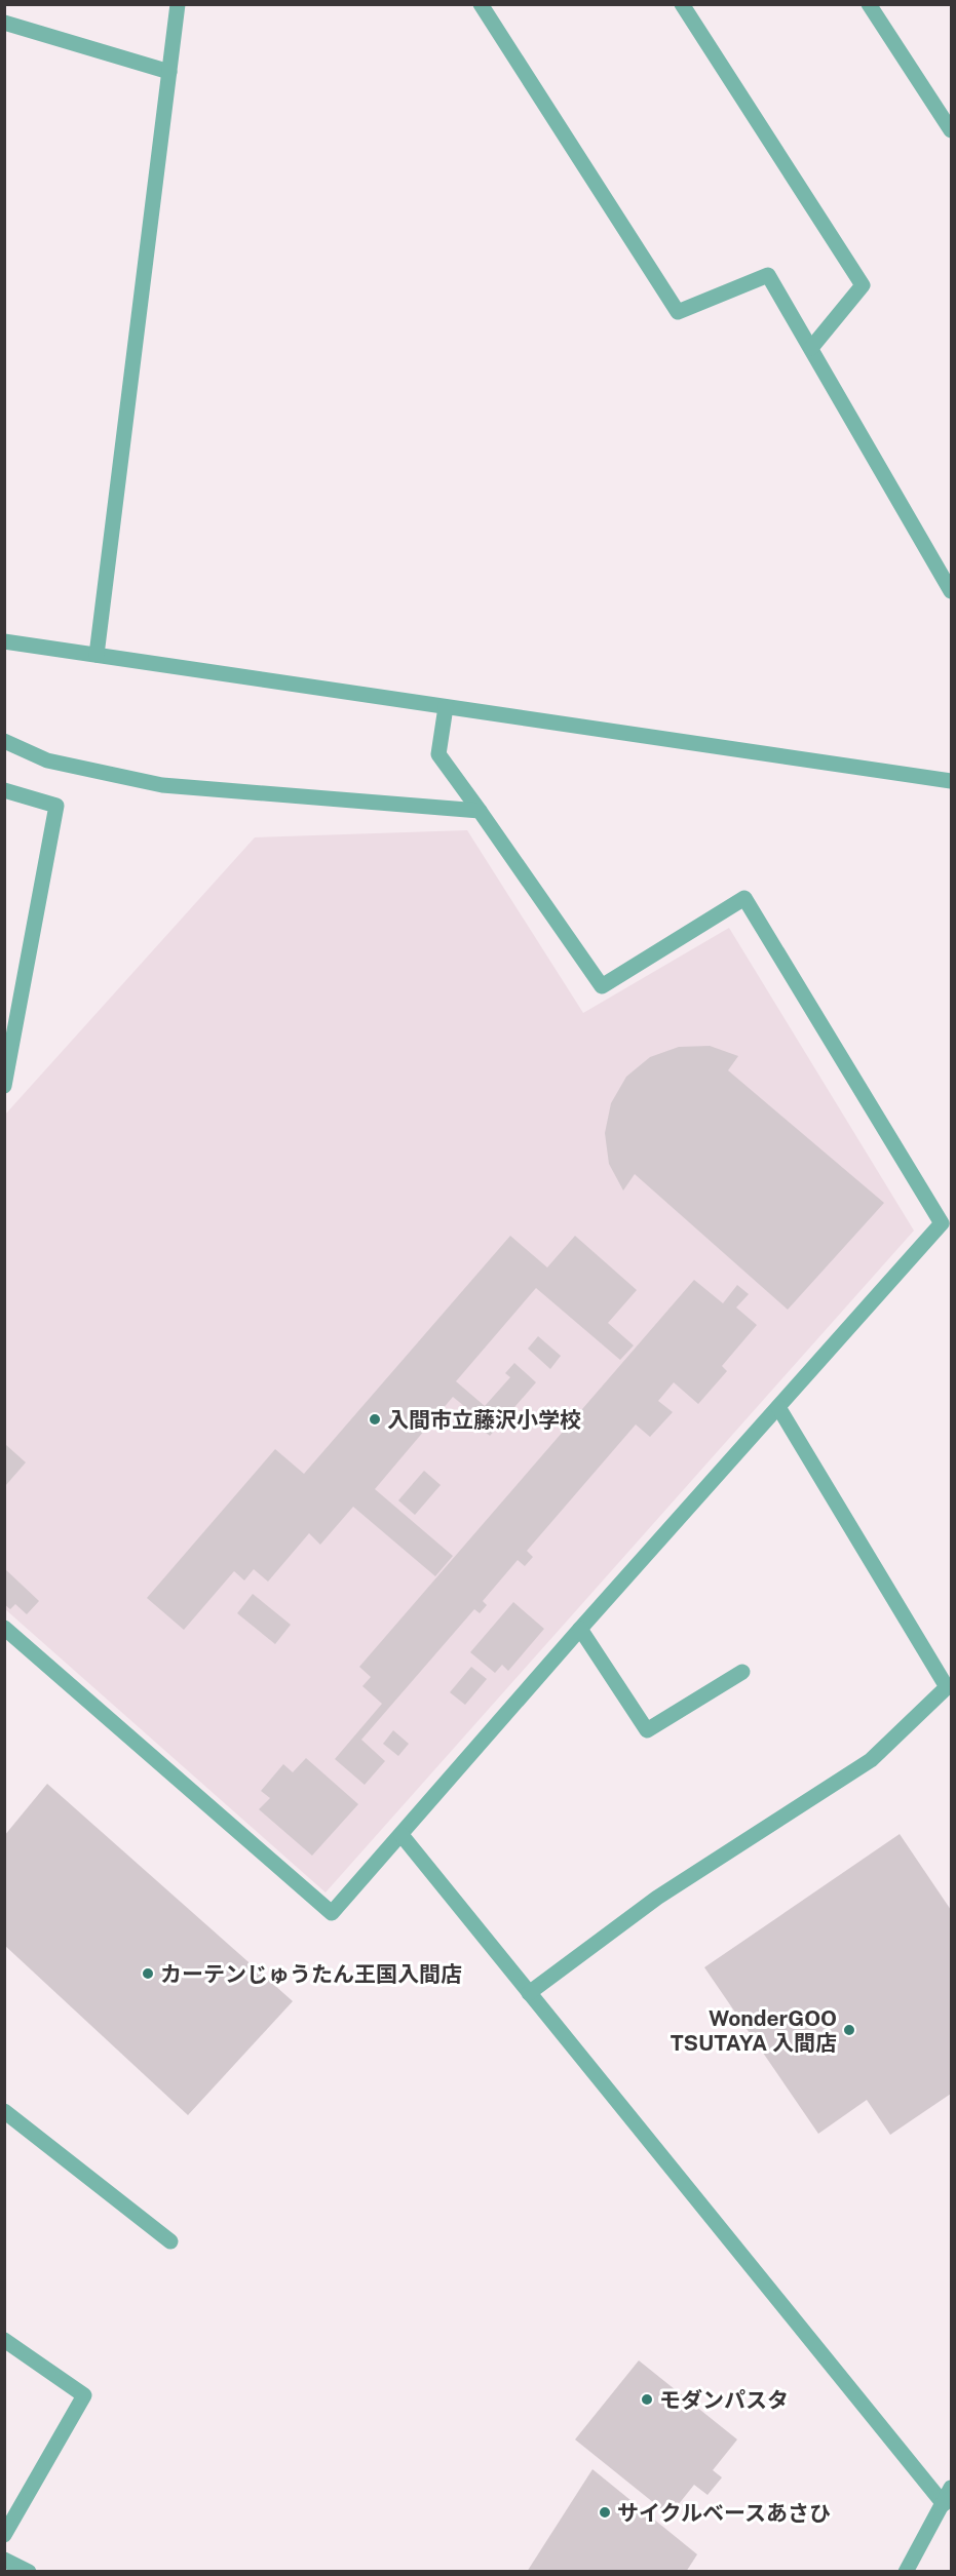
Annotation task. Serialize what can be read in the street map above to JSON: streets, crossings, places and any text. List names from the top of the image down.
{
  "places": [
    "入間市立藤沢小学校",
    "カーテンじゅうたん王国入間店",
    "WonderGOO TSUTAYA 入間店",
    "モダンパスタ",
    "サイクルベースあさひ"
  ]
}
